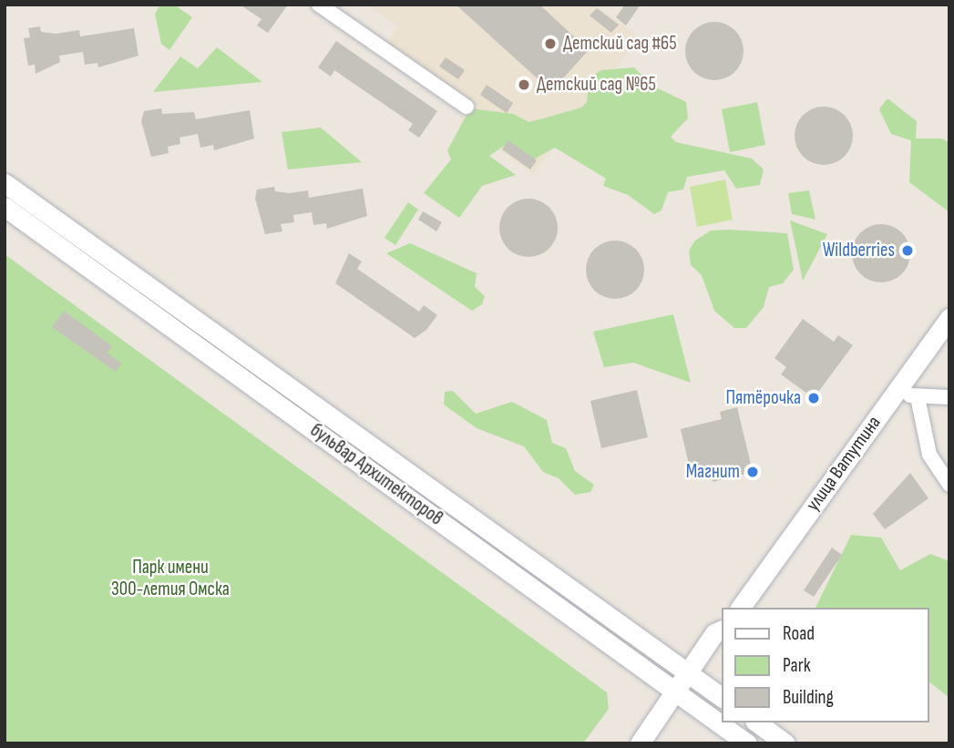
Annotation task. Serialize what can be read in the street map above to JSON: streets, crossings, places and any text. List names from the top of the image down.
{
  "streets": {
    "main road": ["улица Ватутина", "бульвар Архитекторов"]
  },
  "parks": ["Парк имени 300-летия Омска"],
  "places": [
    "Детский сад #65",
    "Детский сад №65",
    "Wildberries",
    "Пятёрочка",
    "Магнит"
  ],
  "legend": ["Road", "Park", "Building"]
}
